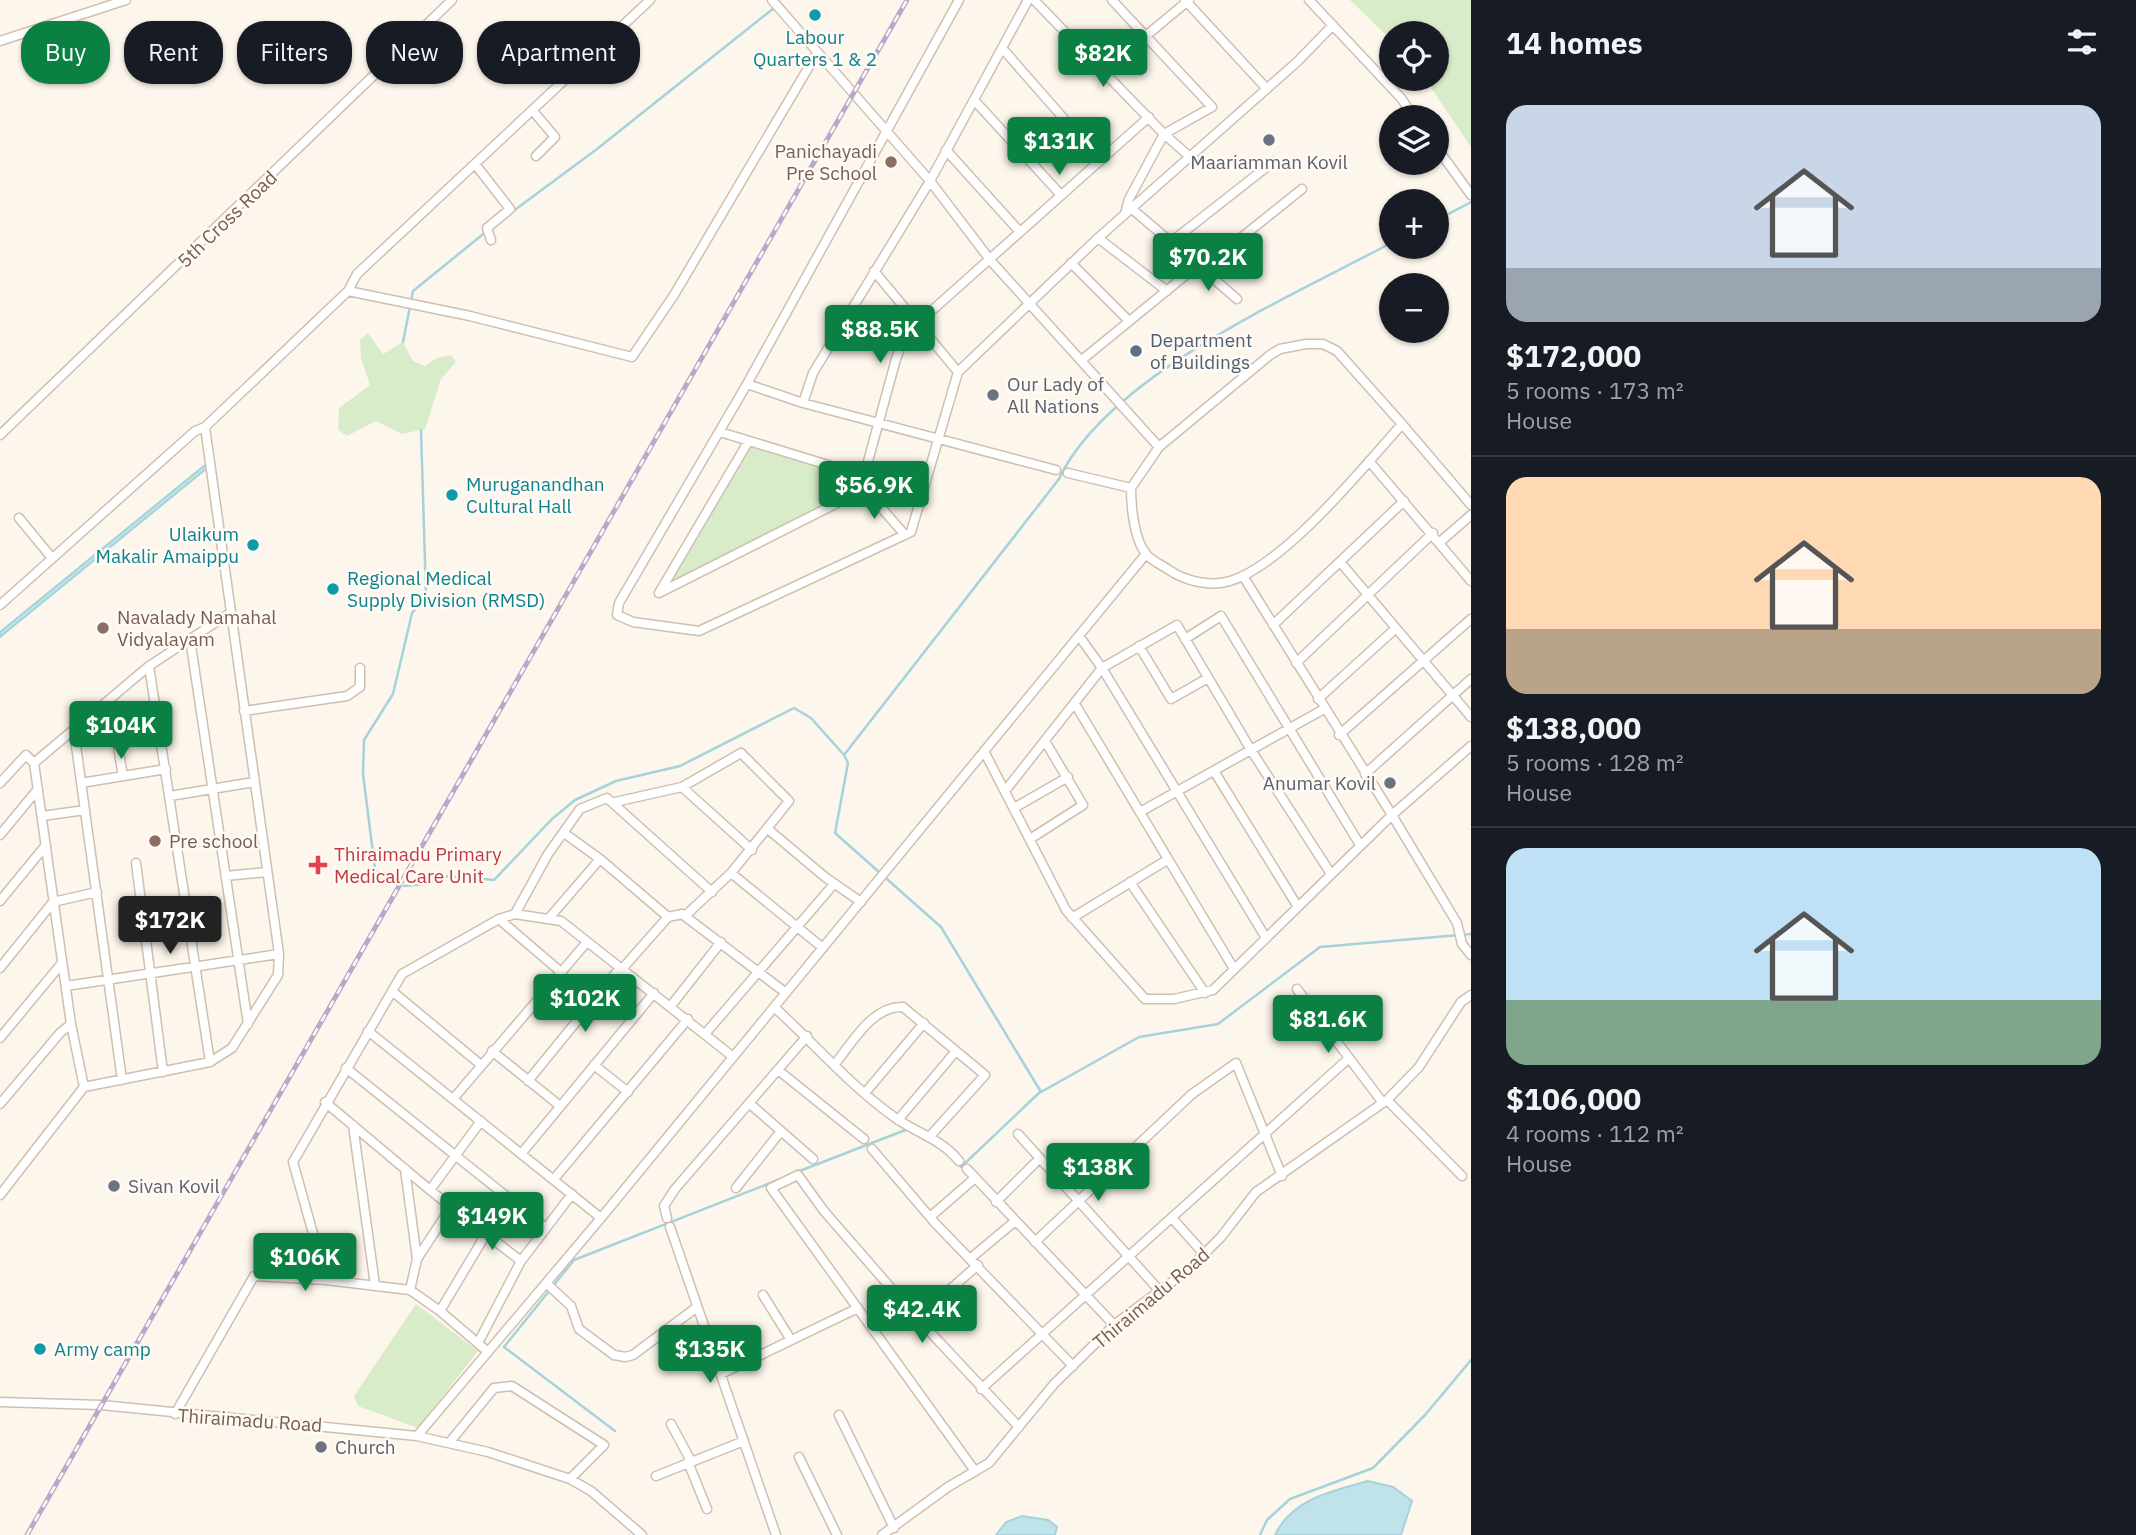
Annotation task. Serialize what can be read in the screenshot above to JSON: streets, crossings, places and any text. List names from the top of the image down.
{
  "streets": {
    "street": ["5th Cross Road", "Thiraimadu Road"]
  },
  "places": {
    "other": [
      "Labour Quarters 1 & 2",
      "Maariamman Kovil",
      "Panichayadi Pre School",
      "Department of Buildings",
      "Our Lady of All Nations",
      "Muruganandhan Cultural Hall",
      "Ulaikum Makalir Amaippu",
      "Regional Medical Supply Division (RMSD)",
      "Navalady Namahal Vidyalayam",
      "Anumar Kovil",
      "Pre school",
      "Sivan Kovil",
      "Army camp",
      "Church"
    ],
    "health": ["Thiraimadu Primary Medical Care Unit"]
  },
  "page": {
    "heading": "14 homes",
    "map_buttons": ["+", "−"],
    "chip": [
      "Buy",
      "Rent",
      "Filters",
      "New",
      "Apartment"
    ],
    "price": [
      "$82K",
      "$131K",
      "$70.2K",
      "$88.5K",
      "$56.9K",
      "$104K",
      "$172K",
      "$102K",
      "$81.6K",
      "$138K",
      "$149K",
      "$106K",
      "$42.4K",
      "$135K"
    ],
    "list": [
      {
        "name": "$172,000",
        "note": "5 rooms · 173 m² · House"
      },
      {
        "name": "$138,000",
        "note": "5 rooms · 128 m² · House"
      },
      {
        "name": "$106,000",
        "note": "4 rooms · 112 m² · House"
      }
    ]
  }
}
